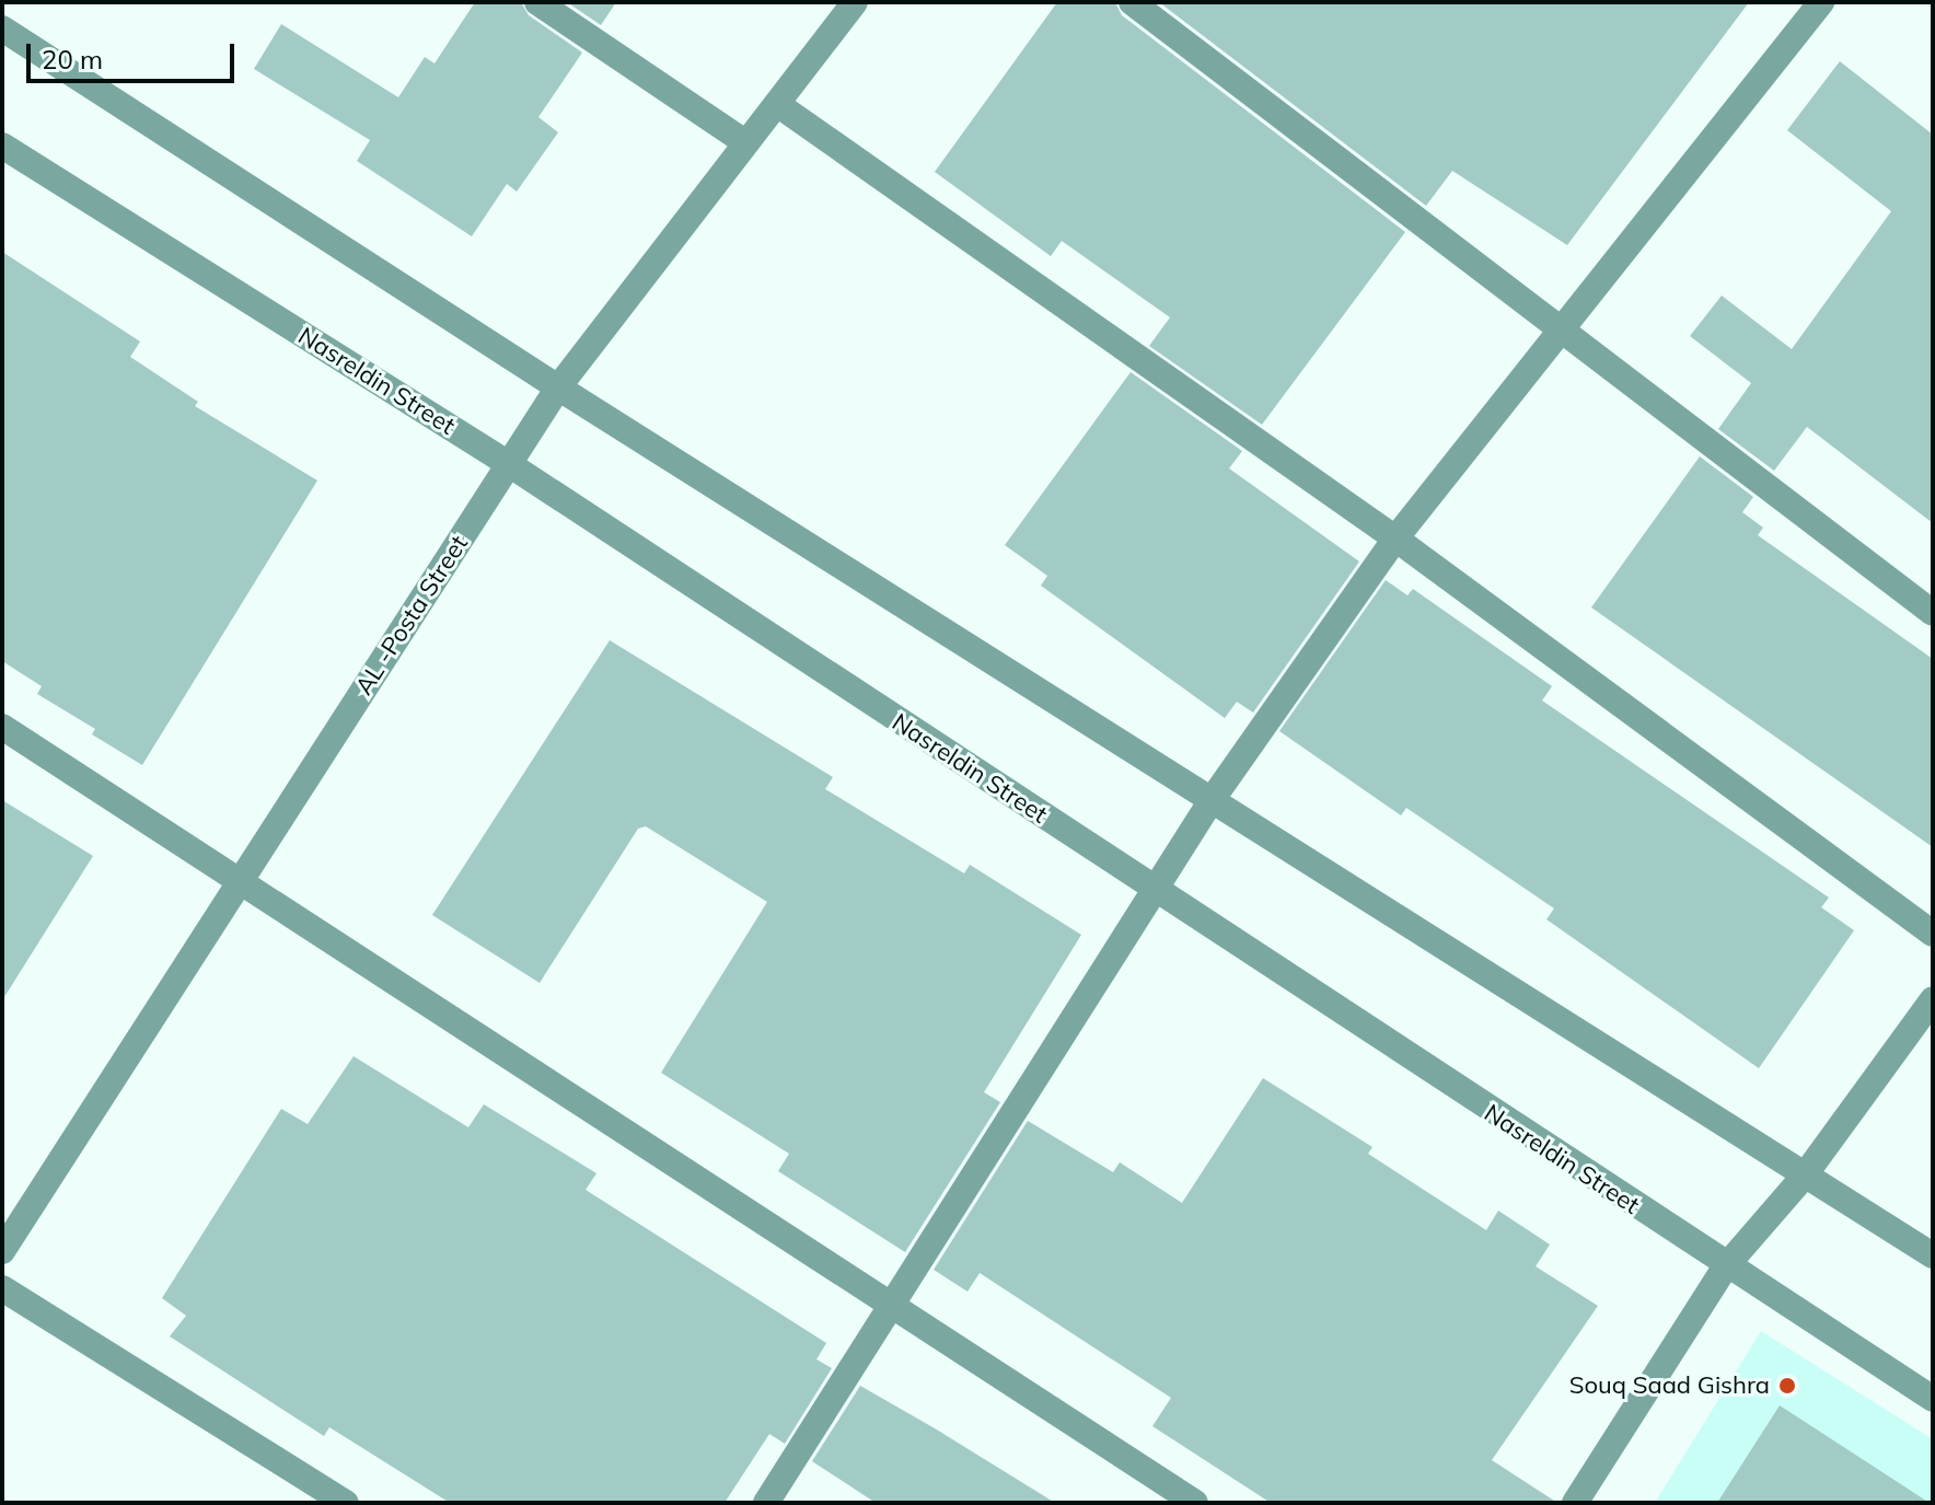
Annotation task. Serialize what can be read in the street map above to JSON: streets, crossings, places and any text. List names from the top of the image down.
{
  "streets": {
    "street": ["Nasreldin Street", "AL -Posta Street"]
  },
  "crossings": [
    ["Nasreldin Street", "AL -Posta Street"]
  ],
  "places": ["Souq Saad Gishra"],
  "scale_bar": "20 m"
}
